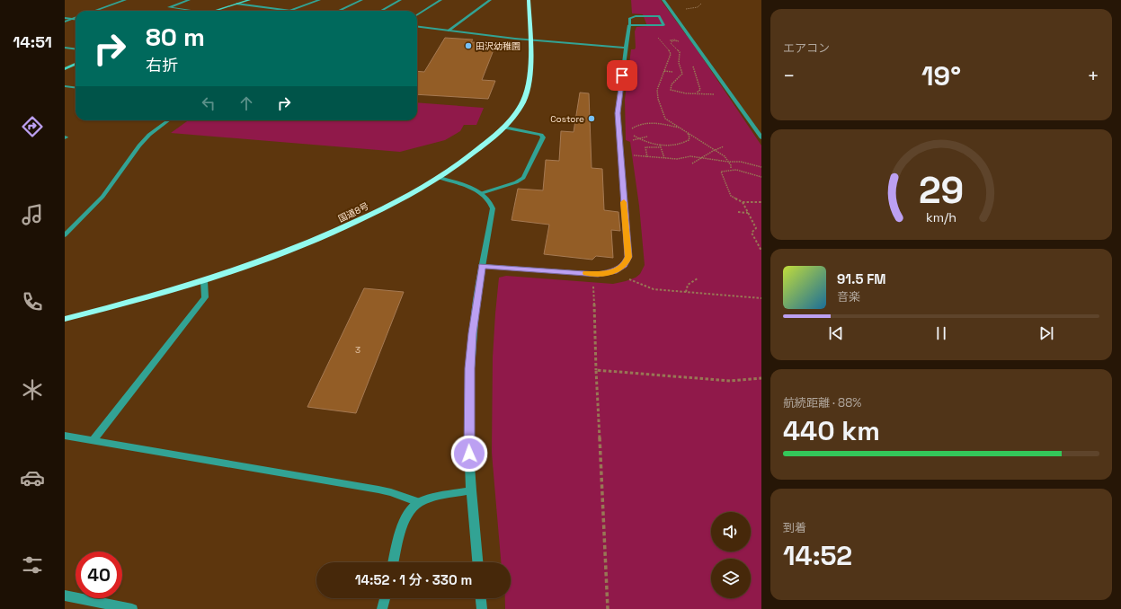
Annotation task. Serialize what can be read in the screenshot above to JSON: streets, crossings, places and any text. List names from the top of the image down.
{
  "streets": {
    "highway": ["国道8号"]
  },
  "places": ["田沢幼稚園", "Costore"],
  "house_numbers": ["3"],
  "page": {
    "tabs": "14:51",
    "tile": [
      "エアコン",
      ["航続距離 · 88%", "440 km"],
      ["到着", "14:52"]
    ],
    "turn": ["80 m", "右折"],
    "heat": ["−", "19°", "+"],
    "song": ["91.5 FM", "音楽"],
    "limit": "40",
    "trip": "14:52 · 1 分 · 330 m",
    "gauge": ["29", "km/h"]
  }
}
